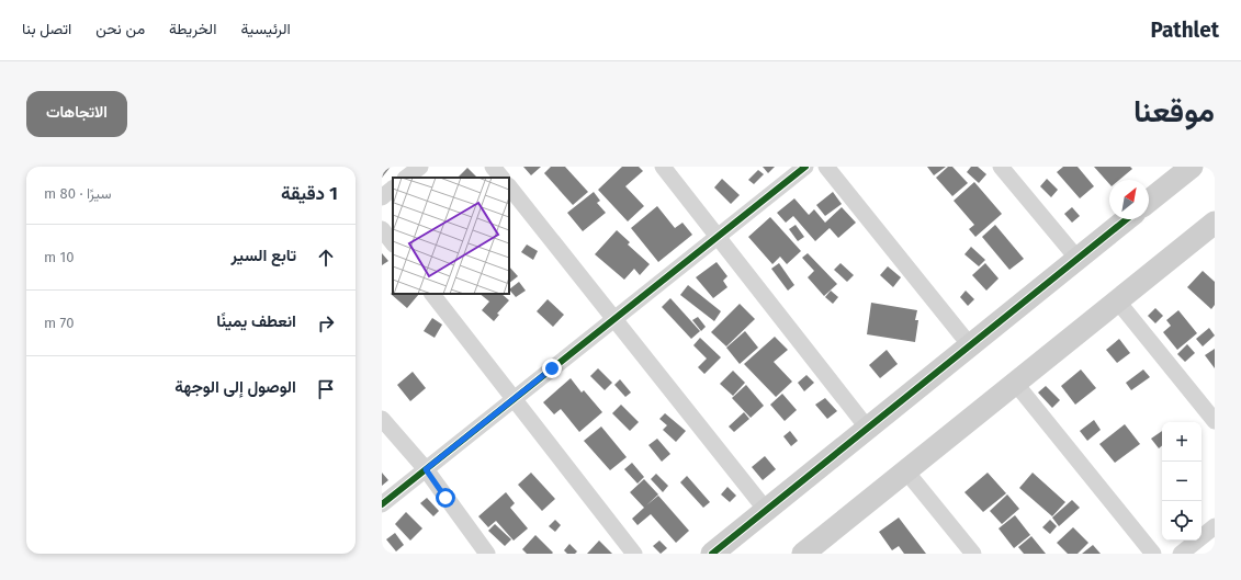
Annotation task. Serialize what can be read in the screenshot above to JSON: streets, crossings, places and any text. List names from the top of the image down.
{
  "north": "top right",
  "page": {
    "header": "Pathlet",
    "nav": [
      "الرئيسية",
      "الخريطة",
      "من نحن",
      "اتصل بنا"
    ],
    "title": "موقعنا",
    "buttons": "الاتجاهات",
    "heading": ["1 دقيقة", "سيرًا · 80 m"],
    "list": [
      ["تابع السير", "10 m"],
      ["انعطف يمينًا", "70 m"],
      "الوصول إلى الوجهة"
    ],
    "map_buttons": ["+", "−"]
  }
}
